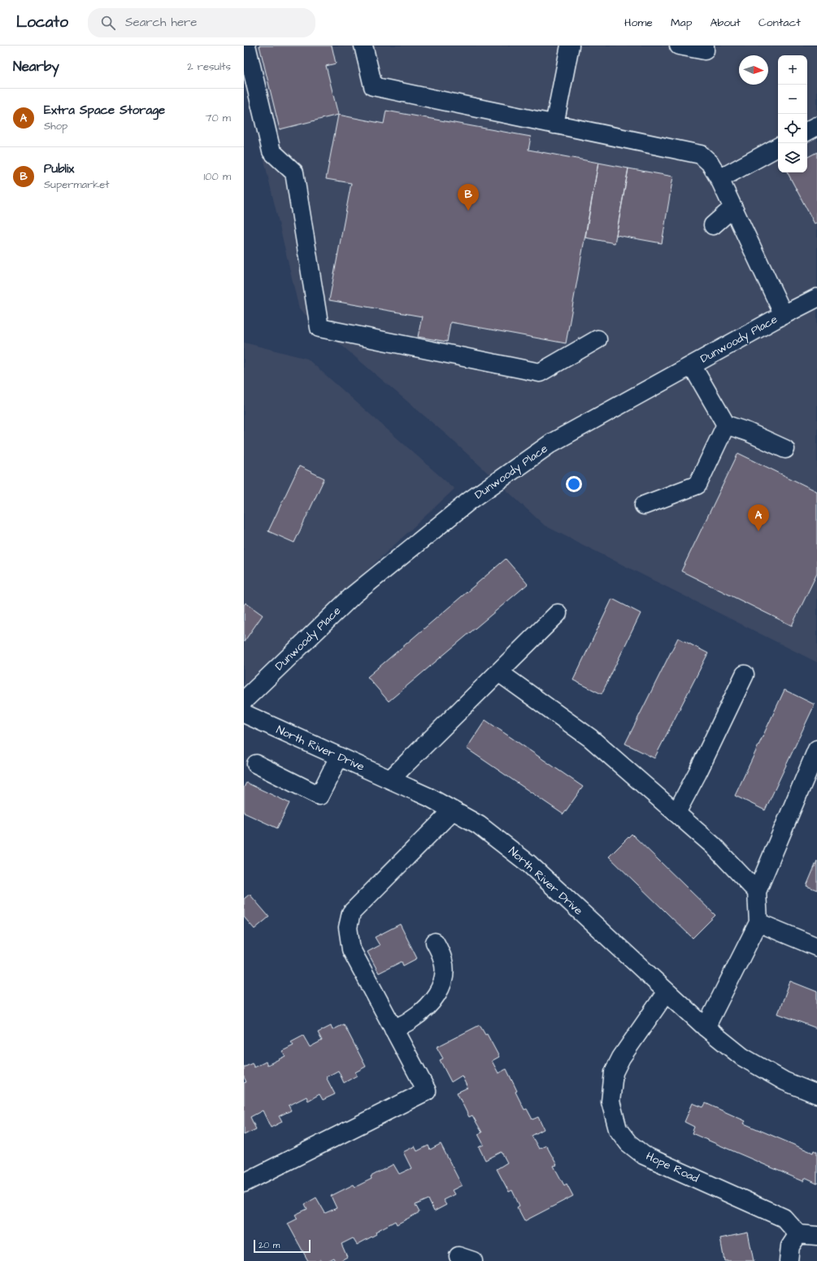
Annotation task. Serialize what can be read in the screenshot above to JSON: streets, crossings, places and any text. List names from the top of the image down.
{
  "streets": {
    "street": ["Dunwoody Place", "North River Drive", "Hope Road"]
  },
  "crossings": [
    ["North River Drive", "Hope Road"]
  ],
  "scale_bar": "20 m",
  "north": "right",
  "page": {
    "header": "Locato",
    "search": "Search here",
    "nav": [
      "Home",
      "Map",
      "About",
      "Contact"
    ],
    "heading": ["Nearby", "2 results"],
    "map_buttons": ["+", "−"],
    "list": [
      {
        "mark": "A",
        "name": "Extra Space Storage",
        "note": "Shop",
        "value": "70 m"
      },
      {
        "mark": "B",
        "name": "Publix",
        "note": "Supermarket",
        "value": "100 m"
      }
    ],
    "pins": ["B", "A"],
    "scale": "20 m"
  }
}
